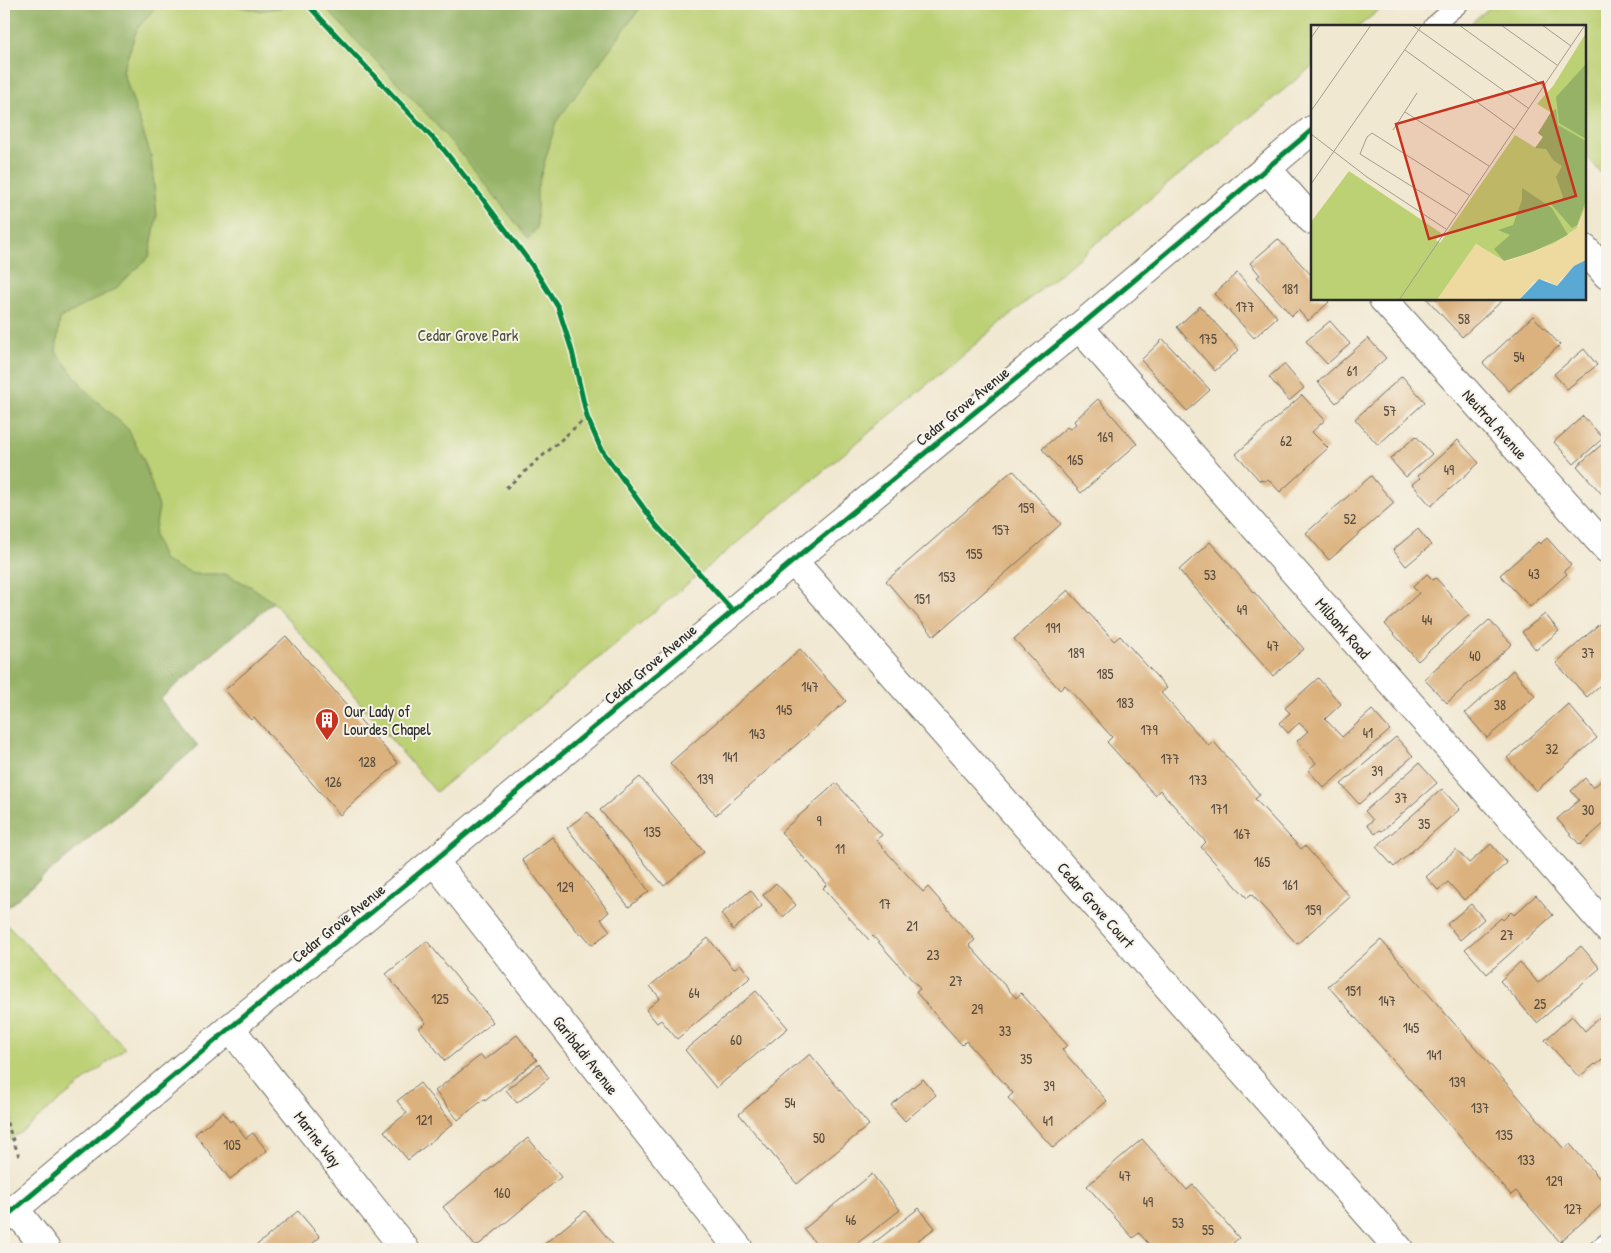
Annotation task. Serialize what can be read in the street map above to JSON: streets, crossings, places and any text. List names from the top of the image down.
{
  "streets": {
    "street": [
      "Cedar Grove Avenue",
      "Neutral Avenue",
      "Milbank Road",
      "Cedar Grove Court",
      "Garibaldi Avenue",
      "Marine Way"
    ]
  },
  "crossings": [
    ["Cedar Grove Avenue", "Milbank Road"],
    ["Cedar Grove Avenue", "Cedar Grove Court"],
    ["Cedar Grove Avenue", "Garibaldi Avenue"],
    ["Cedar Grove Avenue", "Marine Way"]
  ],
  "parks": ["Cedar Grove Park"],
  "places": {
    "building": ["Our Lady of Lourdes Chapel"]
  },
  "house_numbers": [
    "181",
    "177",
    "58",
    "175",
    "54",
    "61",
    "57",
    "169",
    "62",
    "165",
    "49",
    "159",
    "52",
    "157",
    "155",
    "43",
    "53",
    "153",
    "151",
    "49",
    "44",
    "191",
    "47",
    "189",
    "37",
    "40",
    "185",
    "147",
    "183",
    "38",
    "145",
    "179",
    "41",
    "143",
    "32",
    "141",
    "177",
    "128",
    "39",
    "139",
    "173",
    "126",
    "37",
    "171",
    "30",
    "9",
    "35",
    "135",
    "167",
    "11",
    "165",
    "161",
    "129",
    "17",
    "159",
    "21",
    "27",
    "23",
    "27",
    "151",
    "64",
    "125",
    "147",
    "25",
    "29",
    "145",
    "33",
    "60",
    "141",
    "35",
    "139",
    "39",
    "54",
    "137",
    "121",
    "41",
    "135",
    "50",
    "105",
    "133",
    "47",
    "129",
    "160",
    "49",
    "127",
    "46",
    "53",
    "55"
  ]
}
